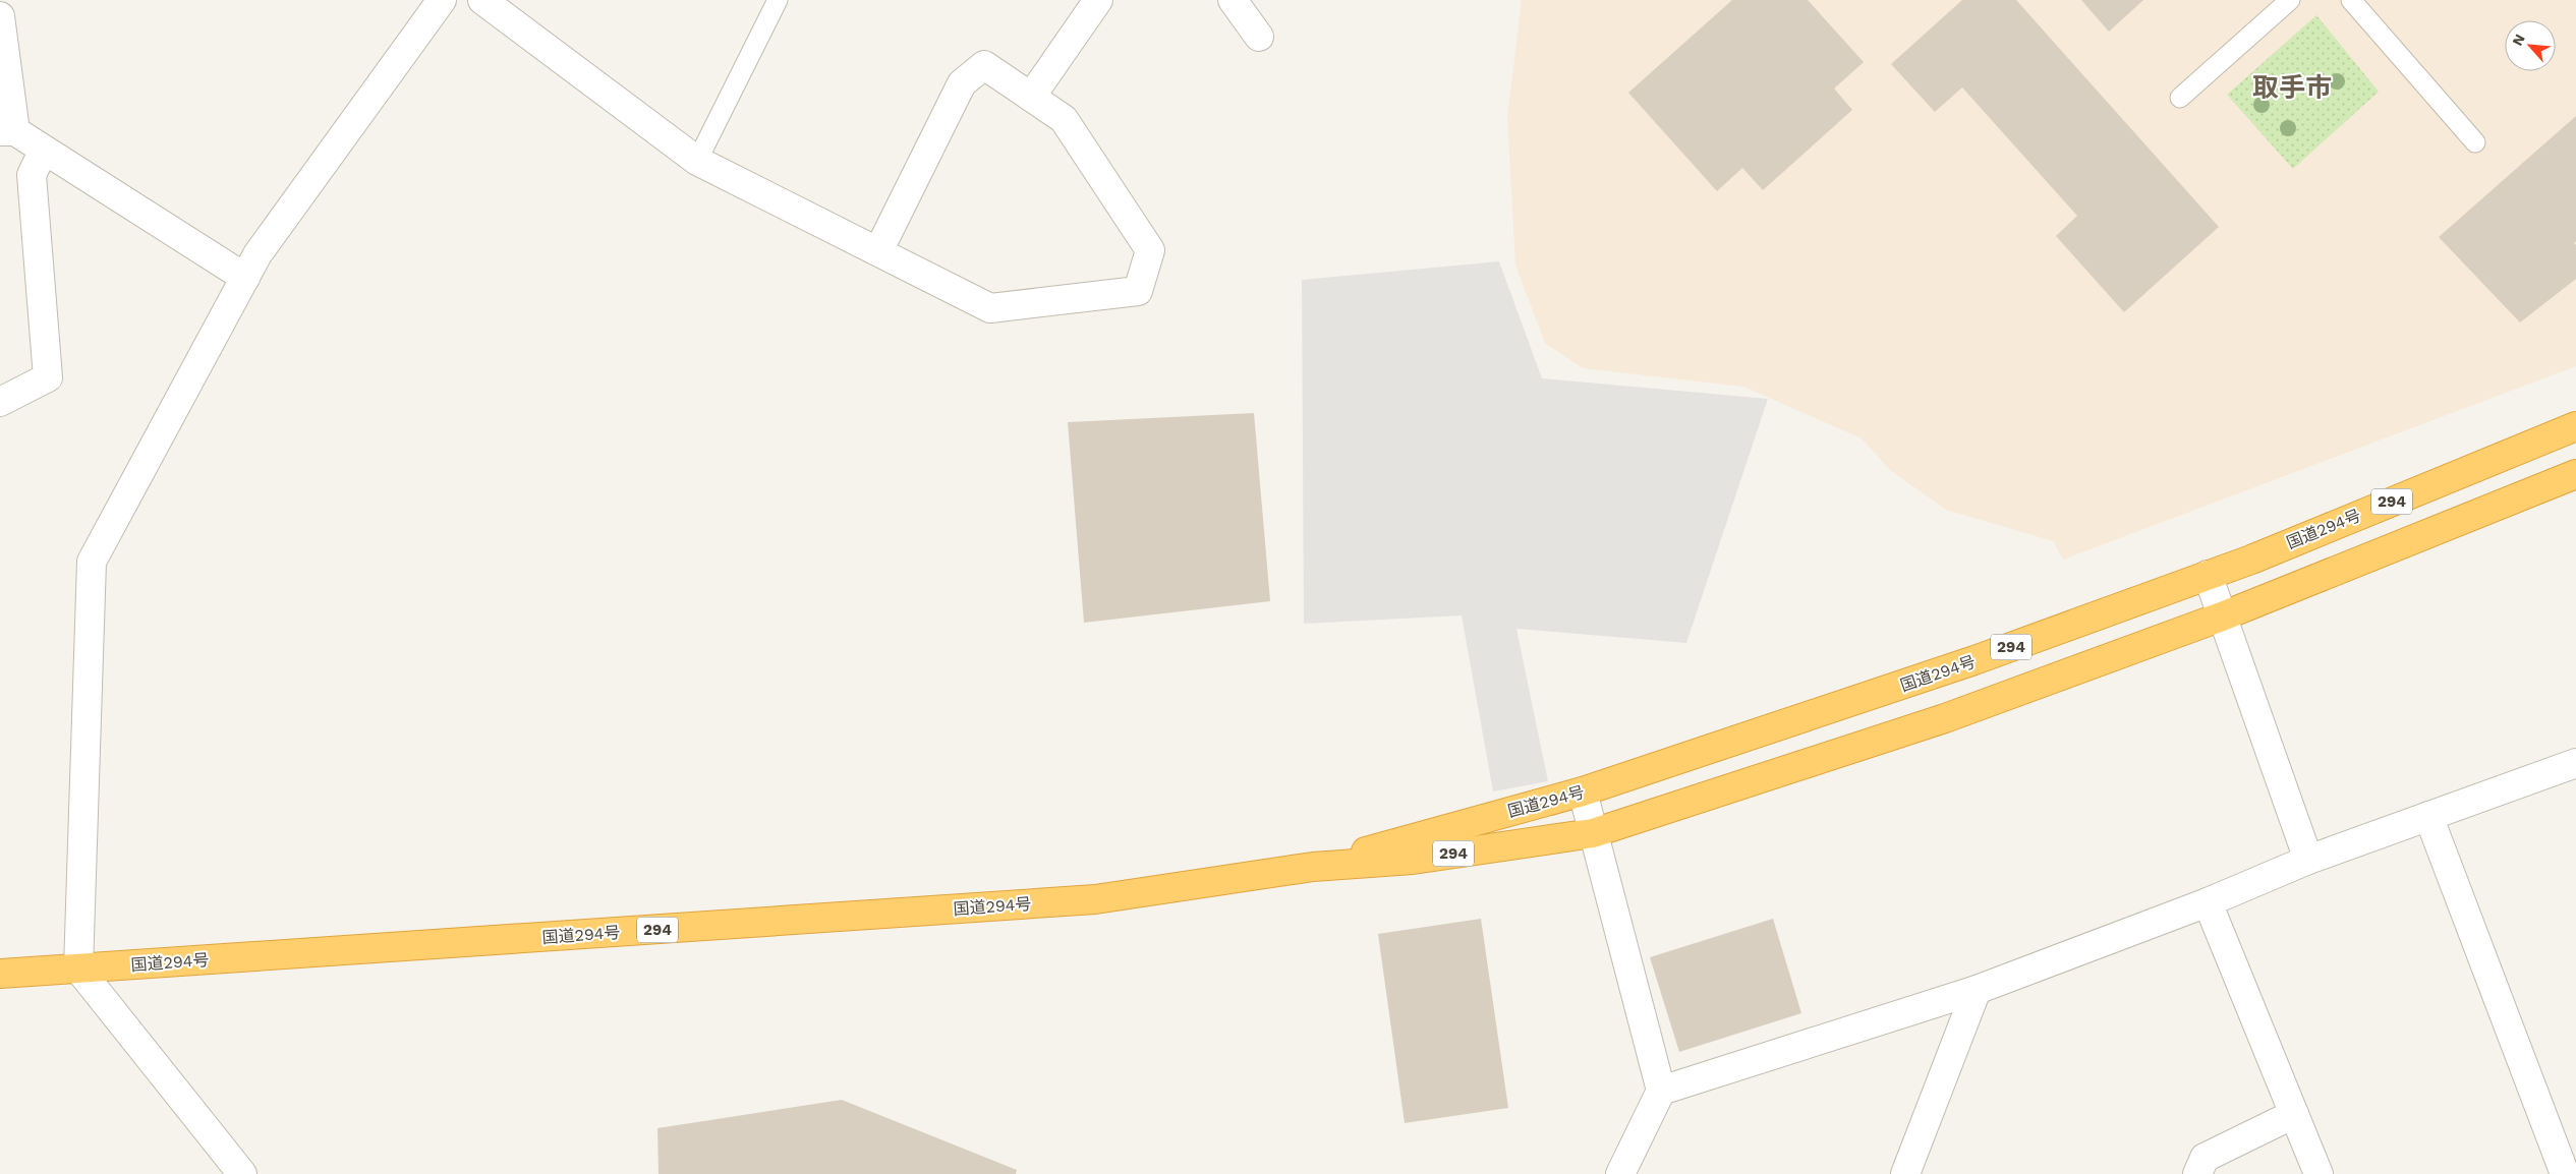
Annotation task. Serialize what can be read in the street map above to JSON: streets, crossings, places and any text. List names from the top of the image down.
{
  "streets": {
    "highway": ["294", "国道294号"]
  },
  "districts": ["取手市"],
  "north": "top left"
}
